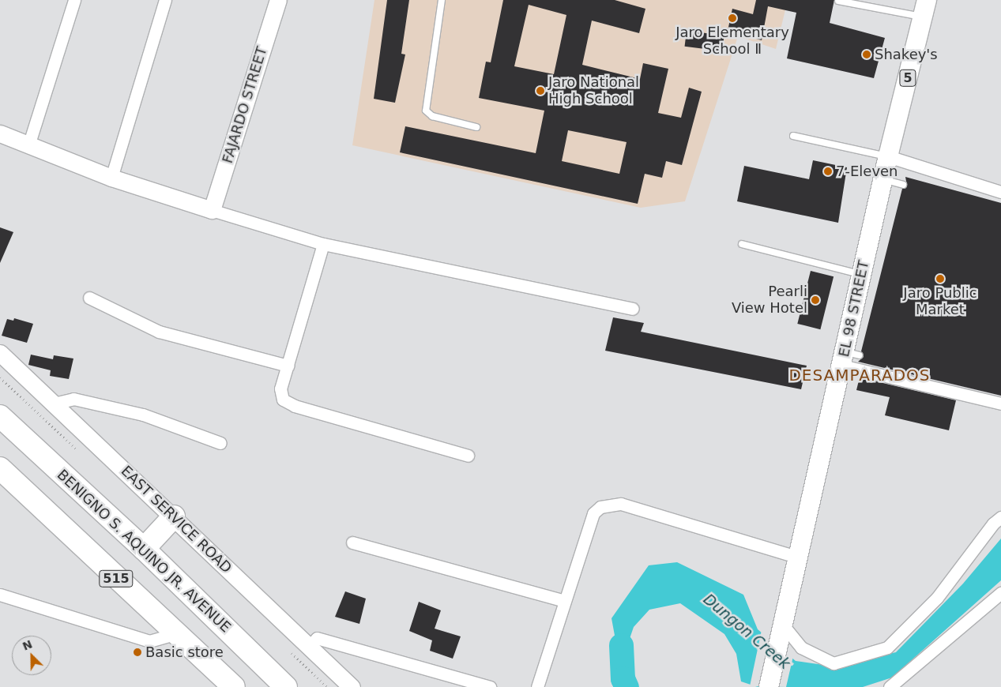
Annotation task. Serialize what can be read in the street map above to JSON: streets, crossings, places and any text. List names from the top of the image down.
{
  "streets": {
    "highway": ["BENIGNO S. AQUINO JR. AVENUE", "515"],
    "main road": ["5", "EL 98 STREET"],
    "street": ["FAJARDO STREET", "EAST SERVICE ROAD"]
  },
  "districts": ["DESAMPARADOS"],
  "water": ["Dungon Creek"],
  "places": [
    "Jaro Elementary School Ⅱ",
    "Shakey's",
    "Jaro National High School",
    "7-Eleven",
    "Jaro Public Market",
    "Pearli View Hotel",
    "Basic store"
  ],
  "north": "top left"
}
